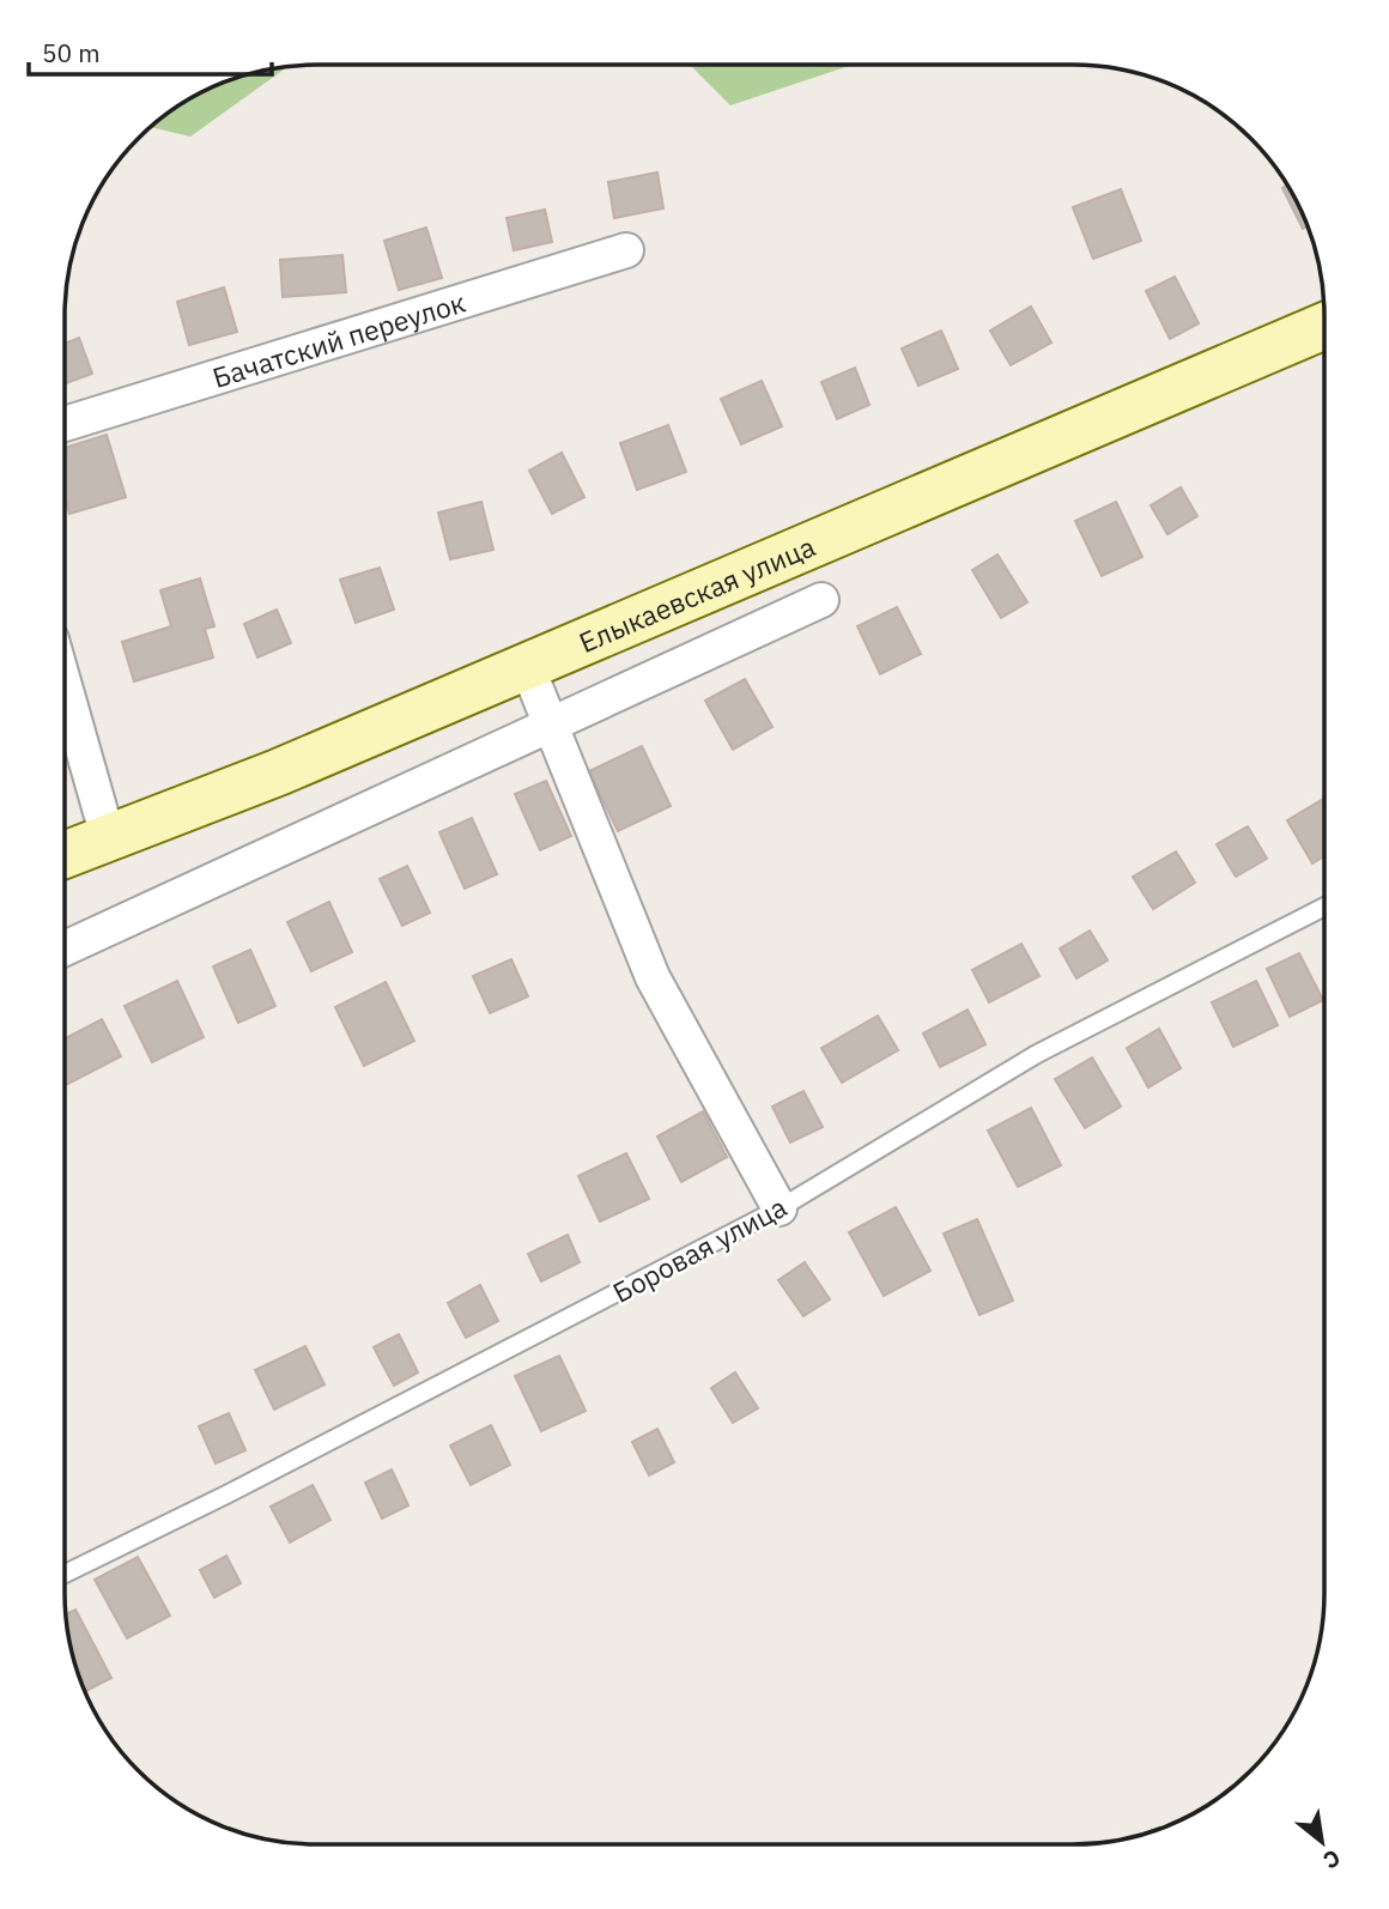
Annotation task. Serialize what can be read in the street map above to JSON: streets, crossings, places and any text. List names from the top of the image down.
{
  "streets": {
    "street": ["Бачатский переулок", "Елыкаевская улица"],
    "lane": ["Боровая улица"]
  },
  "scale_bar": "50 m",
  "north": "bottom right"
}
